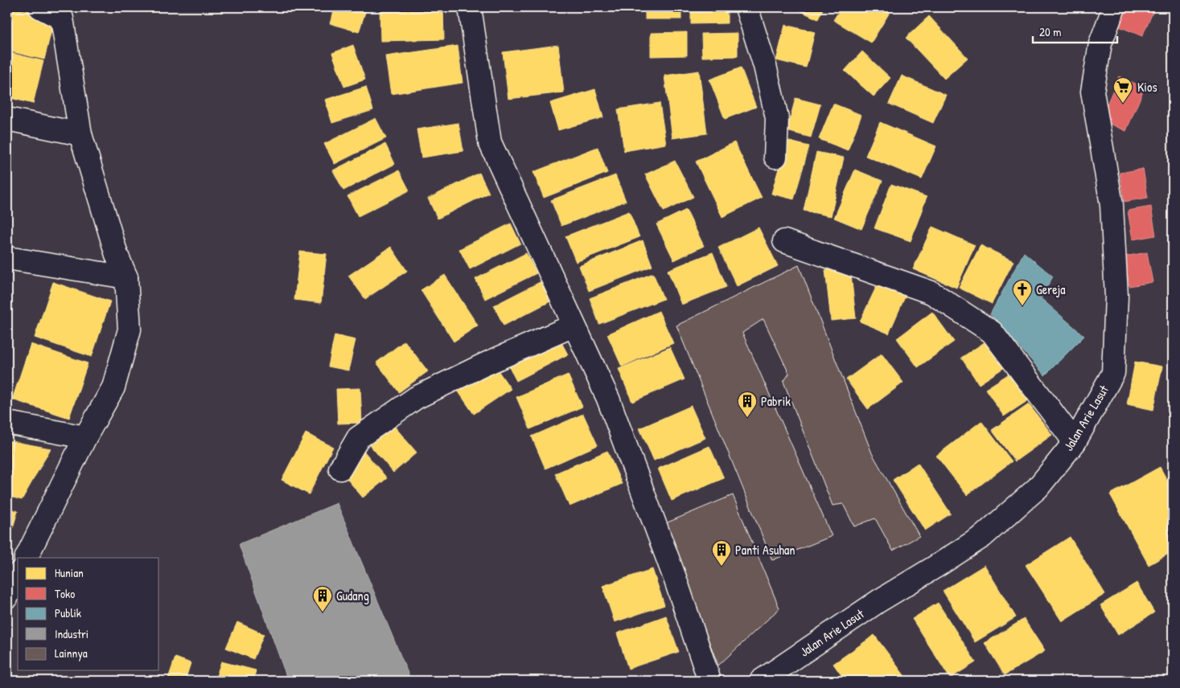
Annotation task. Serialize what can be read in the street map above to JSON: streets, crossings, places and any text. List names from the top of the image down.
{
  "streets": {
    "street": ["Jalan Arie Lasut"]
  },
  "places": {
    "supermarket": ["Kios"],
    "church": ["Gereja"],
    "building": ["Pabrik", "Panti Asuhan", "Gudang"]
  },
  "legend": [
    "Hunian",
    "Toko",
    "Publik",
    "Industri",
    "Lainnya"
  ],
  "scale_bar": "20 m"
}
